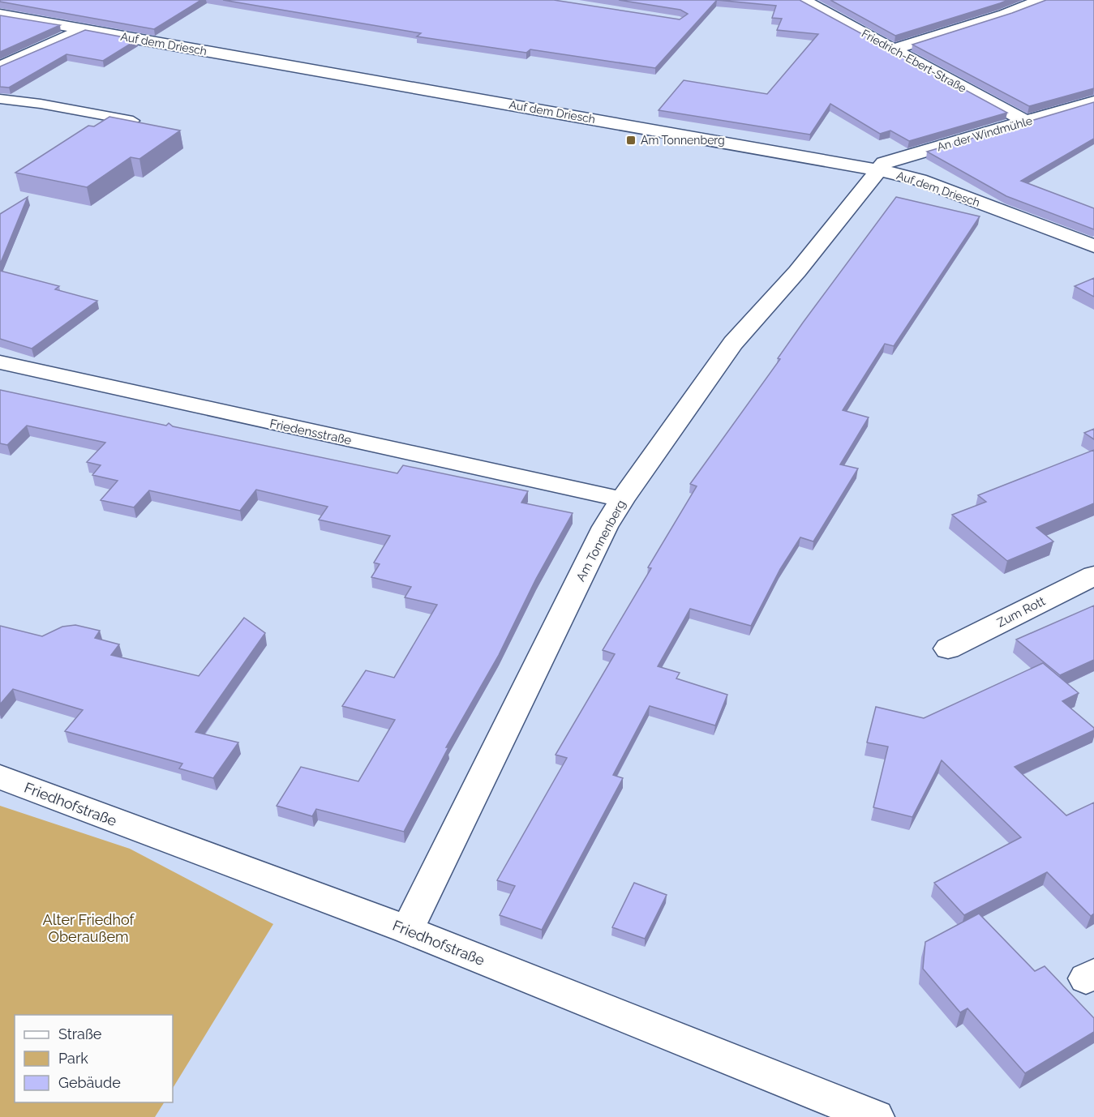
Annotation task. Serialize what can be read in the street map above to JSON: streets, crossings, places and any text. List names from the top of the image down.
{
  "streets": {
    "street": [
      "Auf dem Driesch",
      "Friedrich-Ebert-Straße",
      "An der Windmühle",
      "Friedensstraße",
      "Am Tonnenberg",
      "Zum Rott",
      "Friedhofstraße"
    ]
  },
  "crossings": [
    ["Auf dem Driesch", "An der Windmühle"],
    ["Auf dem Driesch", "Am Tonnenberg"],
    ["Friedrich-Ebert-Straße", "An der Windmühle"],
    ["An der Windmühle", "Am Tonnenberg"],
    ["Friedensstraße", "Am Tonnenberg"],
    ["Am Tonnenberg", "Friedhofstraße"]
  ],
  "parks": ["Alter Friedhof Oberaußem"],
  "places": {
    "transit": ["Am Tonnenberg"]
  },
  "legend": ["Straße", "Park", "Gebäude"]
}
